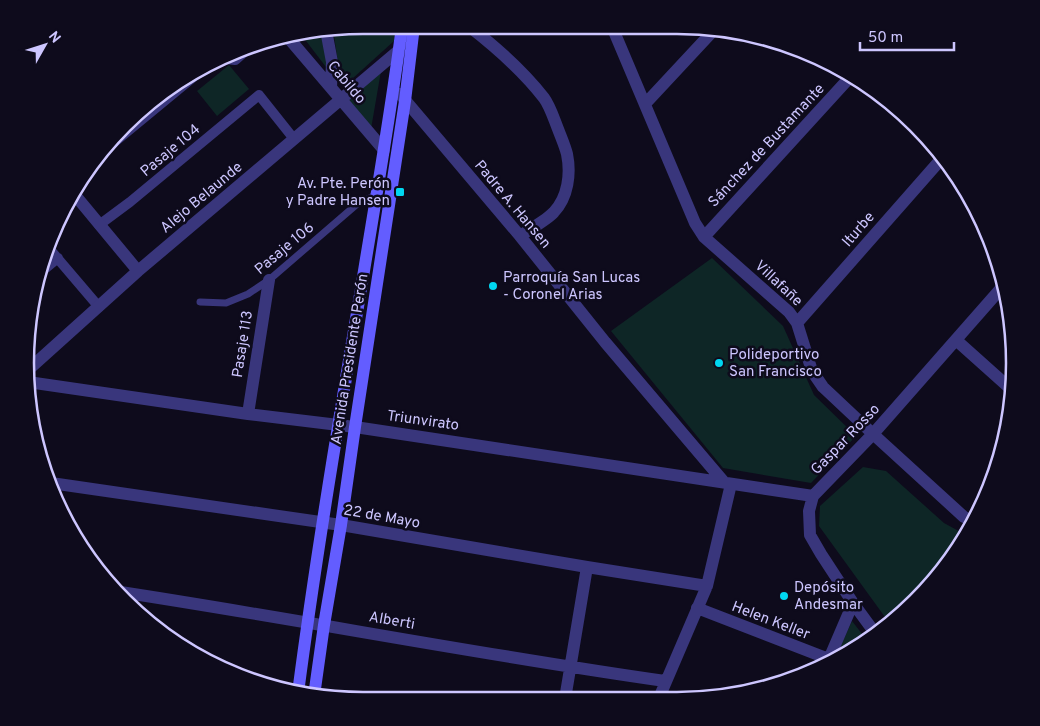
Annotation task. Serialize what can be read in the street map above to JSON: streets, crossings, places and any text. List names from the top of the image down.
{
  "streets": {
    "main road": ["Avenida Presidente Perón"],
    "street": [
      "Cabildo",
      "Sánchez de Bustamante",
      "Pasaje 104",
      "Alejo Belaunde",
      "Padre A. Hansen",
      "Iturbe",
      "Villafañe",
      "Pasaje 113",
      "Triunvirato",
      "Gaspar Rosso",
      "22 de Mayo",
      "Alberti",
      "Helen Keller"
    ],
    "lane": ["Pasaje 106"]
  },
  "crossings": [
    ["Cabildo", "Alejo Belaunde"],
    ["Cabildo", "Avenida Presidente Perón"],
    ["Sánchez de Bustamante", "Villafañe"],
    ["Pasaje 104", "Alejo Belaunde"],
    ["Alejo Belaunde", "Avenida Presidente Perón"],
    ["Padre A. Hansen", "Avenida Presidente Perón"],
    ["Padre A. Hansen", "Triunvirato"],
    ["Iturbe", "Villafañe"],
    ["Pasaje 106", "Pasaje 113"],
    ["Pasaje 106", "Avenida Presidente Perón"],
    ["Villafañe", "Gaspar Rosso"],
    ["Pasaje 113", "Triunvirato"],
    ["Avenida Presidente Perón", "Triunvirato"],
    ["Avenida Presidente Perón", "22 de Mayo"],
    ["Avenida Presidente Perón", "Alberti"],
    ["Triunvirato", "Gaspar Rosso"]
  ],
  "places": {
    "transit": ["Av. Pte. Perón y Padre Hansen"],
    "other": ["Parroquía San Lucas - Coronel Arias", "Polideportivo San Francisco", "Depósito Andesmar"]
  },
  "scale_bar": "50 m",
  "north": "top right"
}
